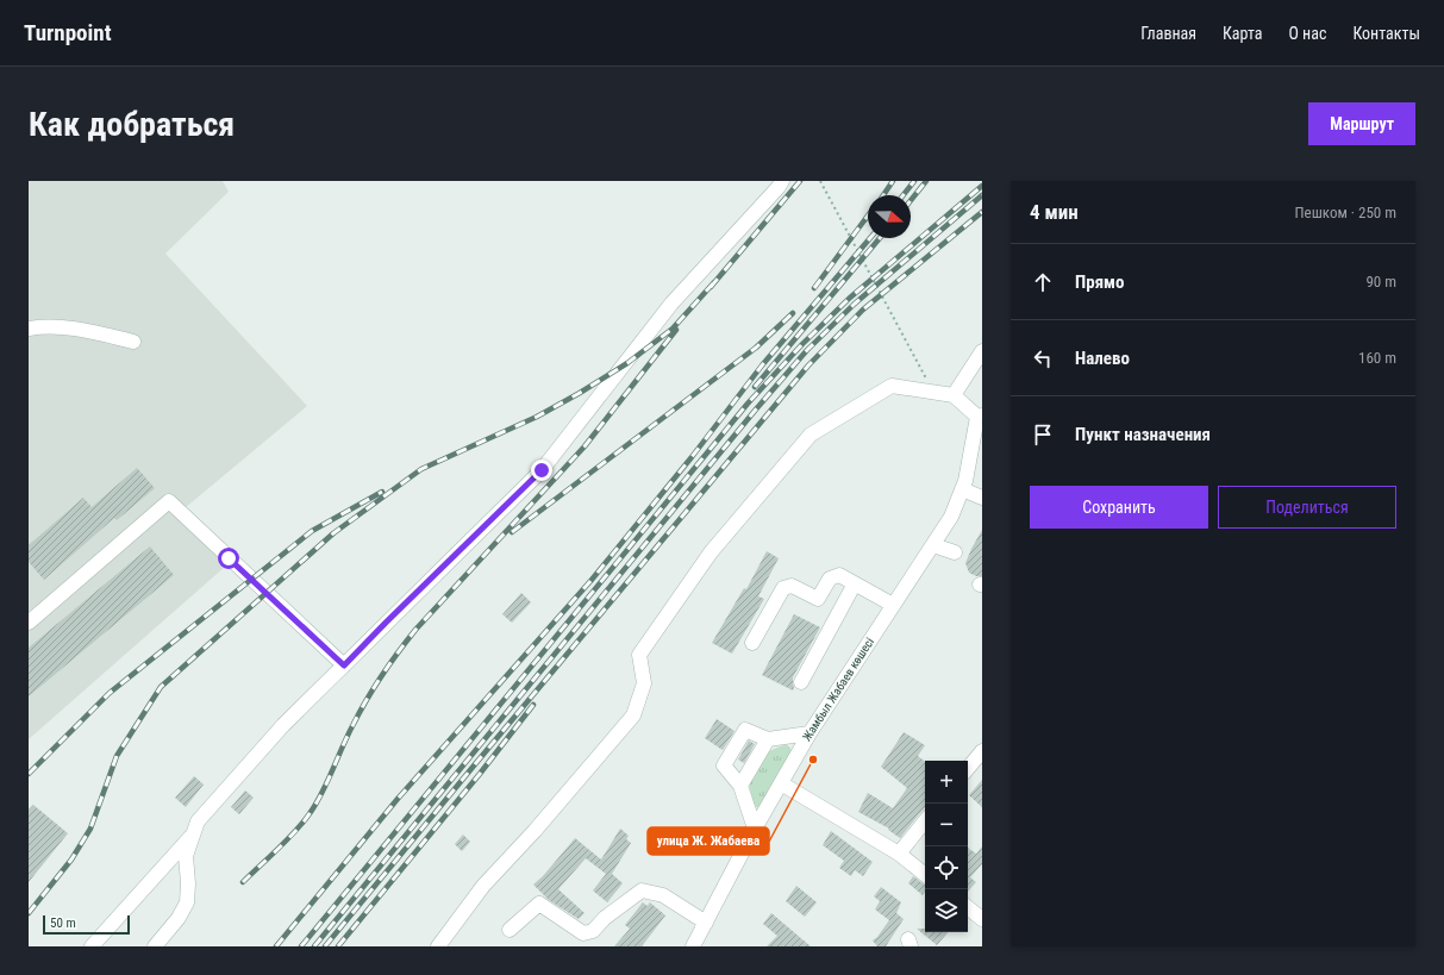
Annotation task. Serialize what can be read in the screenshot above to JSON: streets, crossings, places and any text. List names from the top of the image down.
{
  "streets": {
    "street": ["Жамбыл Жабаев көшесі"]
  },
  "places": ["улица Ж. Жабаева"],
  "scale_bar": "50 m",
  "north": "right",
  "page": {
    "header": "Turnpoint",
    "nav": [
      "Главная",
      "Карта",
      "О нас",
      "Контакты"
    ],
    "buttons": [
      "Маршрут",
      ["Сохранить", "Поделиться"]
    ],
    "title": "Как добраться",
    "heading": ["4 мин", "Пешком · 250 m"],
    "list": [
      ["Прямо", "90 m"],
      ["Налево", "160 m"],
      "Пункт назначения"
    ],
    "map_buttons": ["+", "−"],
    "scale": "50 m"
  }
}
